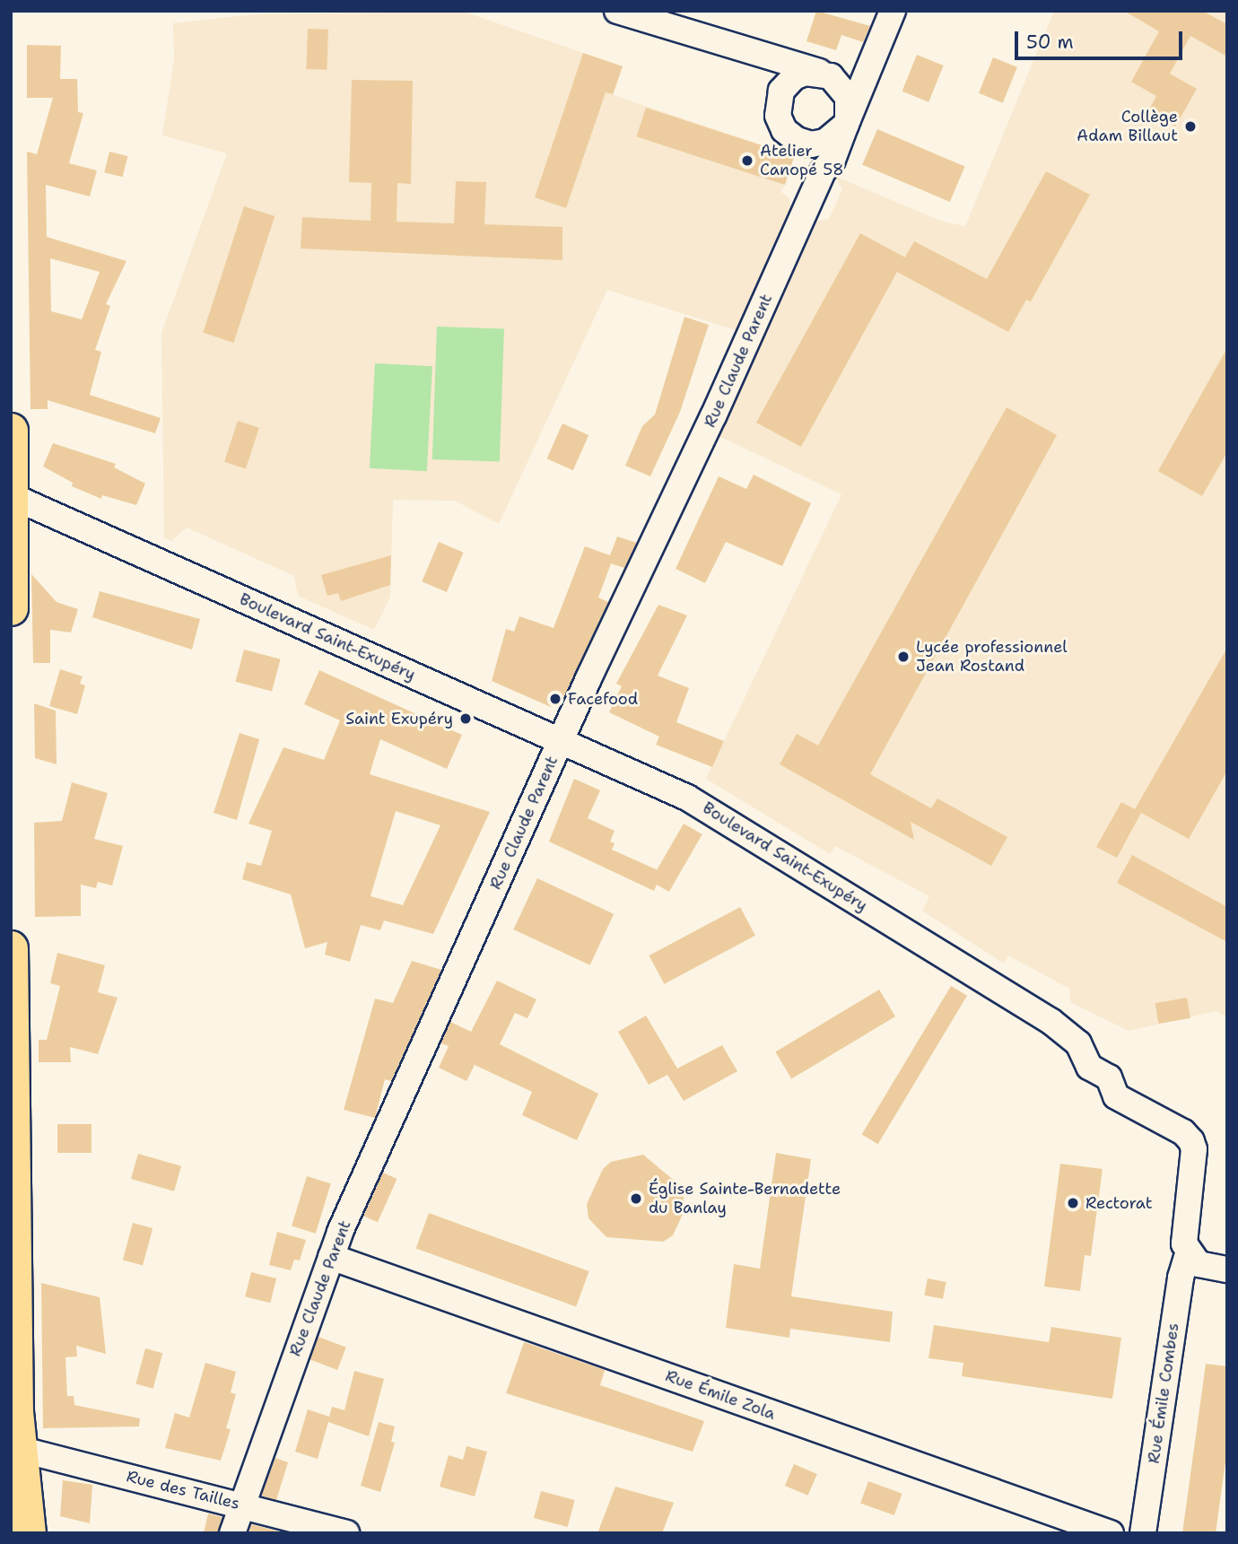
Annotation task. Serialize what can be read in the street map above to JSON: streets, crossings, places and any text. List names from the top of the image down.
{
  "streets": {
    "street": [
      "Rue Claude Parent",
      "Boulevard Saint-Exupéry",
      "Rue Émile Combes",
      "Rue Émile Zola",
      "Rue des Tailles"
    ]
  },
  "crossings": [
    ["Rue Claude Parent", "Boulevard Saint-Exupéry"],
    ["Rue Claude Parent", "Rue Émile Zola"],
    ["Rue Claude Parent", "Rue des Tailles"],
    ["Boulevard Saint-Exupéry", "Rue Émile Combes"]
  ],
  "places": [
    "Collège Adam Billaut",
    "Atelier Canopé 58",
    "Lycée professionnel Jean Rostand",
    "Facefood",
    "Saint Exupéry",
    "Église Sainte-Bernadette du Banlay",
    "Rectorat"
  ],
  "scale_bar": "50 m"
}
